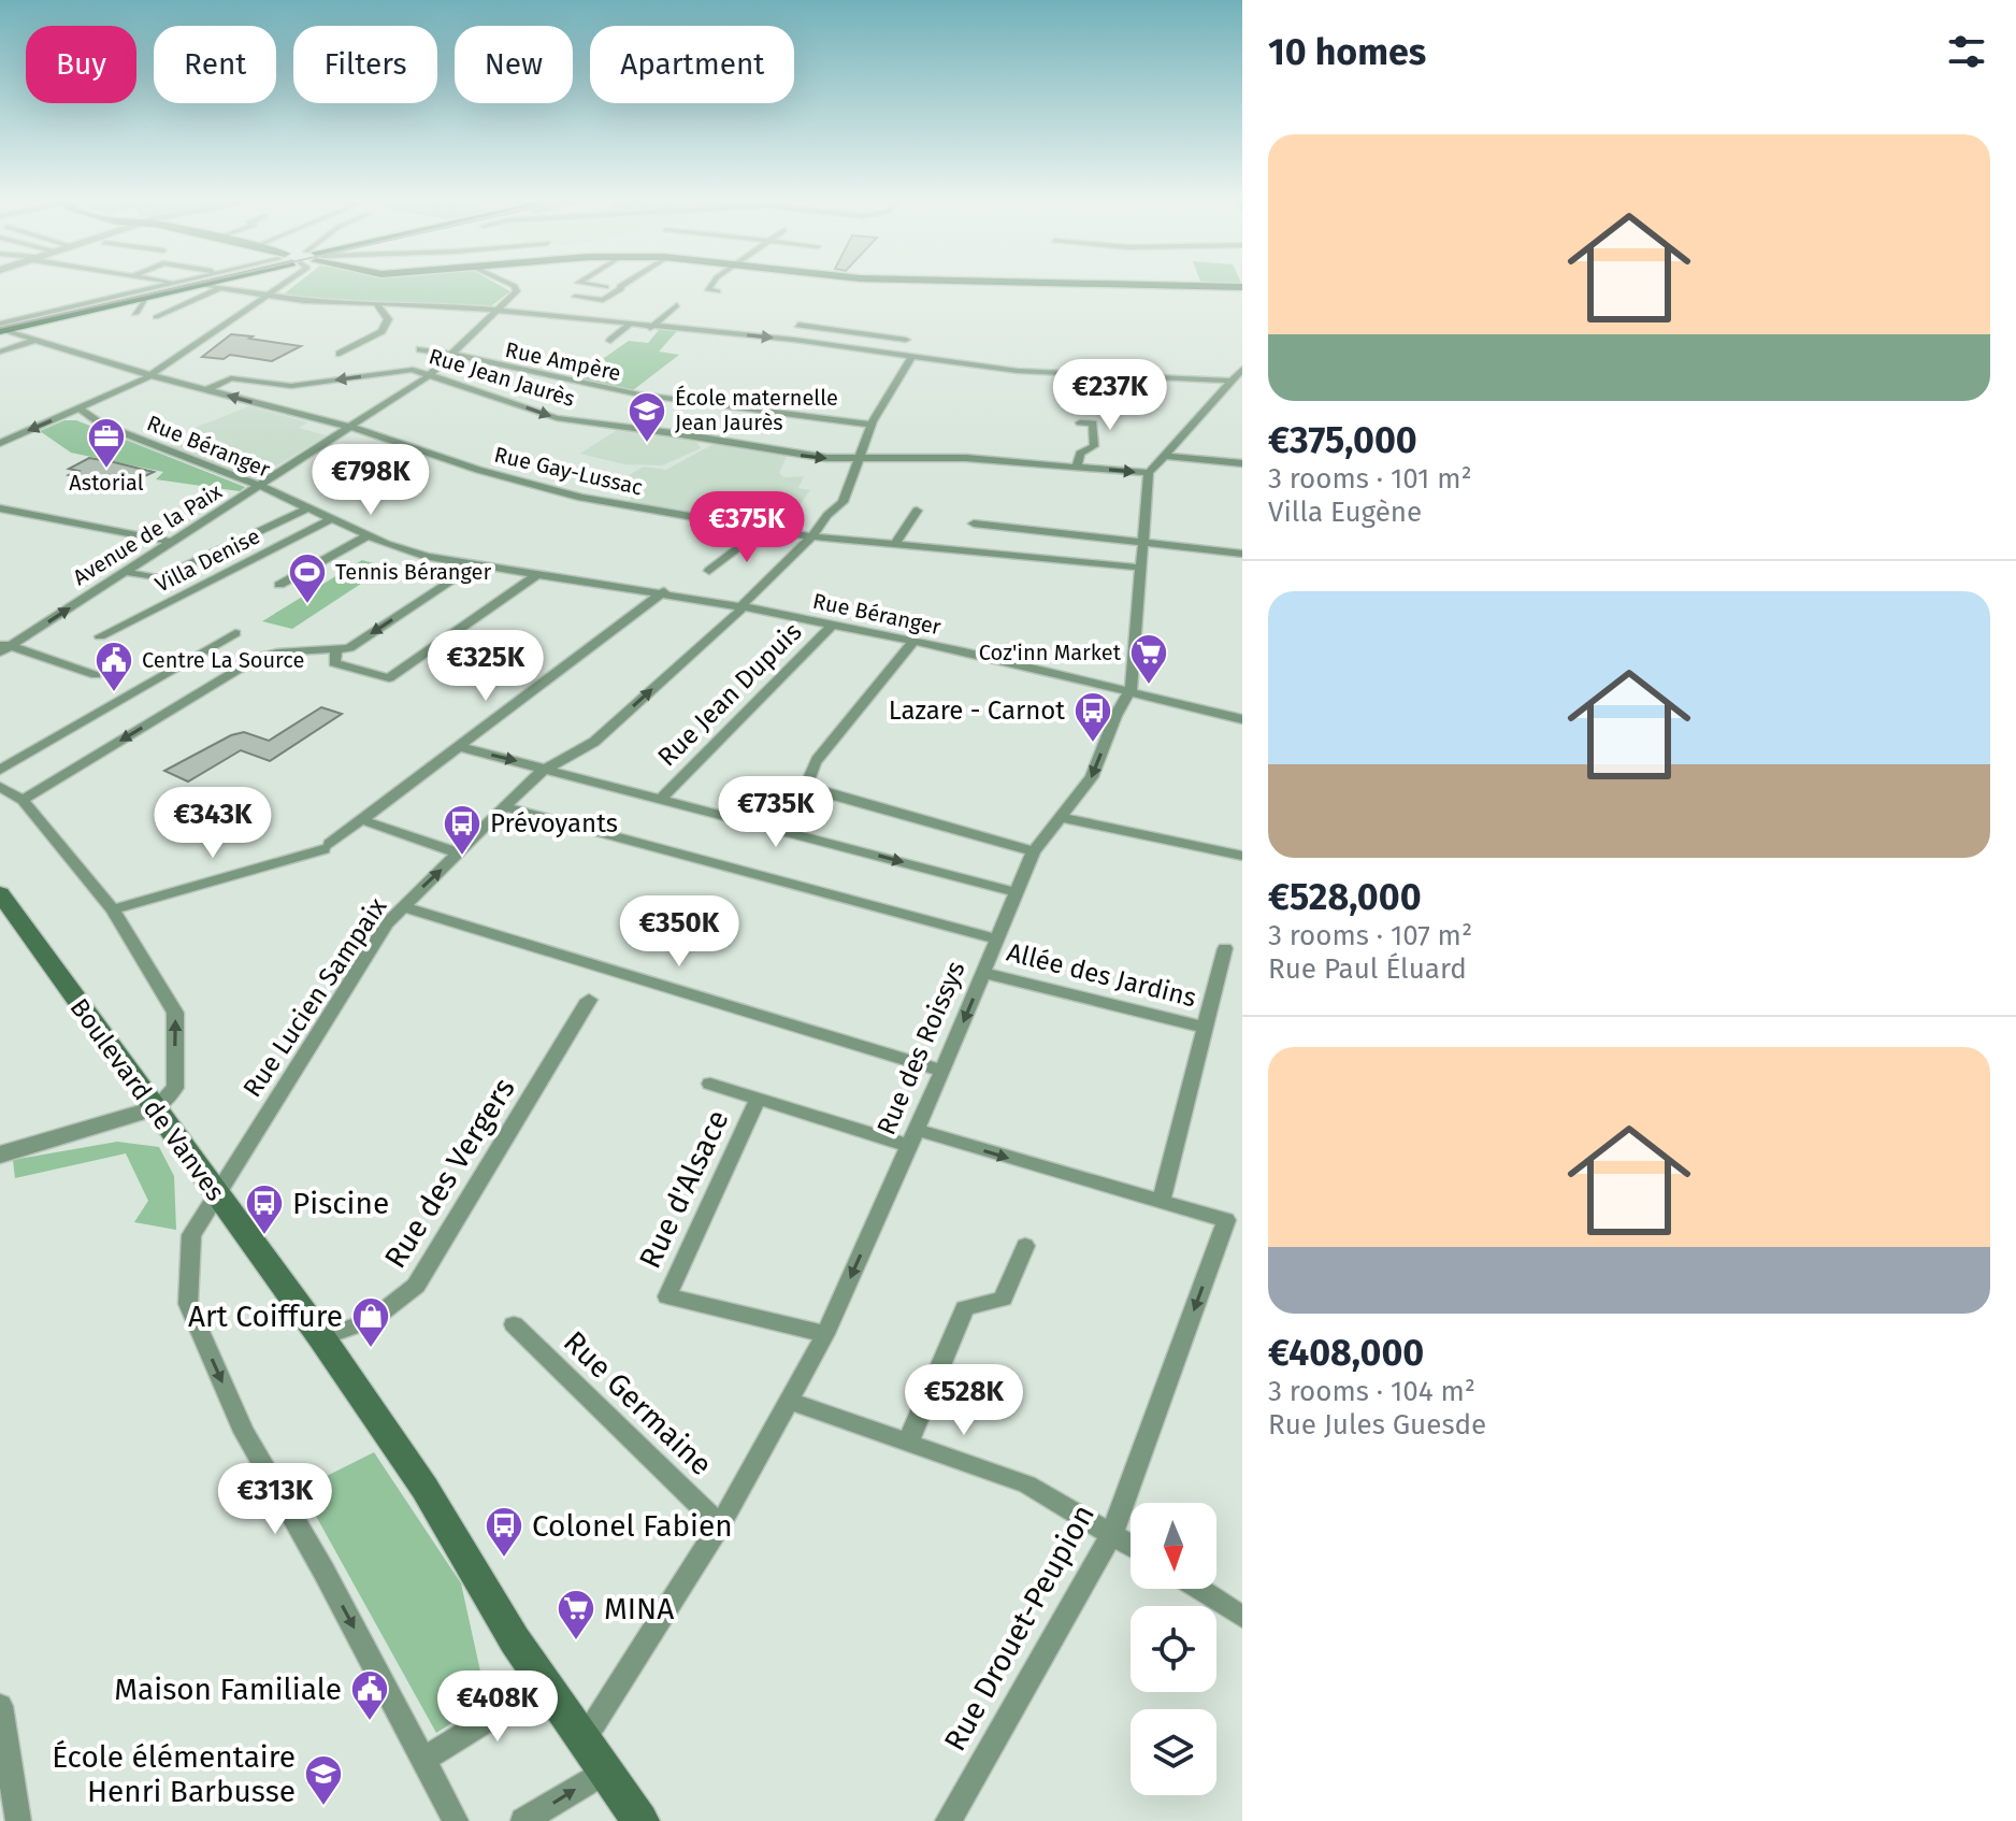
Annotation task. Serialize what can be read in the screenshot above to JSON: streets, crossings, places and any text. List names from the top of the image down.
{
  "streets": {
    "main road": ["Boulevard de Vanves"],
    "street": [
      "Rue Ampère",
      "Rue Jean Jaurès",
      "Rue Béranger",
      "Rue Gay-Lussac",
      "Avenue de la Paix",
      "Villa Denise",
      "Rue Jean Dupuis",
      "Allée des Jardins",
      "Rue Lucien Sampaix",
      "Rue des Roissys",
      "Rue des Vergers",
      "Rue d'Alsace",
      "Rue Germaine",
      "Rue Drouet-Peupion"
    ]
  },
  "crossings": [
    ["Rue Ampère", "Avenue de la Paix"],
    ["Rue Ampère", "Rue Lucien Sampaix"],
    ["Rue Jean Jaurès", "Rue Gay-Lussac"],
    ["Rue Jean Jaurès", "Avenue de la Paix"],
    ["Rue Jean Jaurès", "Rue Lucien Sampaix"],
    ["Rue Jean Jaurès", "Rue des Roissys"],
    ["Rue Béranger", "Avenue de la Paix"],
    ["Rue Béranger", "Villa Denise"],
    ["Rue Béranger", "Rue Jean Dupuis"],
    ["Rue Béranger", "Rue Lucien Sampaix"],
    ["Rue Béranger", "Rue des Roissys"],
    ["Rue Gay-Lussac", "Avenue de la Paix"],
    ["Rue Gay-Lussac", "Rue Lucien Sampaix"],
    ["Rue Gay-Lussac", "Rue des Roissys"],
    ["Allée des Jardins", "Rue des Roissys"],
    ["Allée des Jardins", "Rue d'Alsace"],
    ["Rue Lucien Sampaix", "Boulevard de Vanves"],
    ["Rue des Roissys", "Boulevard de Vanves"],
    ["Rue des Roissys", "Rue d'Alsace"],
    ["Rue des Roissys", "Rue Germaine"],
    ["Boulevard de Vanves", "Rue des Vergers"],
    ["Rue d'Alsace", "Rue Drouet-Peupion"]
  ],
  "one_way": ["Rue Drouet-Peupion"],
  "places": {
    "school or university": ["École maternelle Jean Jaurès", "École élémentaire Henri Barbusse"],
    "office": ["Astorial"],
    "sports": ["Tennis Béranger"],
    "supermarket": ["Coz'inn Market", "MINA"],
    "public building": ["Centre La Source", "Maison Familiale"],
    "bus stop": [
      "Lazare - Carnot",
      "Prévoyants",
      "Piscine",
      "Colonel Fabien"
    ],
    "shop": ["Art Coiffure"]
  },
  "north": "bottom",
  "page": {
    "heading": "10 homes",
    "chip": [
      "Buy",
      "Rent",
      "Filters",
      "New",
      "Apartment"
    ],
    "list": [
      {
        "name": "€375,000",
        "note": "3 rooms · 101 m² · Villa Eugène"
      },
      {
        "name": "€528,000",
        "note": "3 rooms · 107 m² · Rue Paul Éluard"
      },
      {
        "name": "€408,000",
        "note": "3 rooms · 104 m² · Rue Jules Guesde"
      }
    ],
    "price": [
      "€237K",
      "€798K",
      "€375K",
      "€325K",
      "€735K",
      "€343K",
      "€350K",
      "€528K",
      "€313K",
      "€408K"
    ]
  }
}
